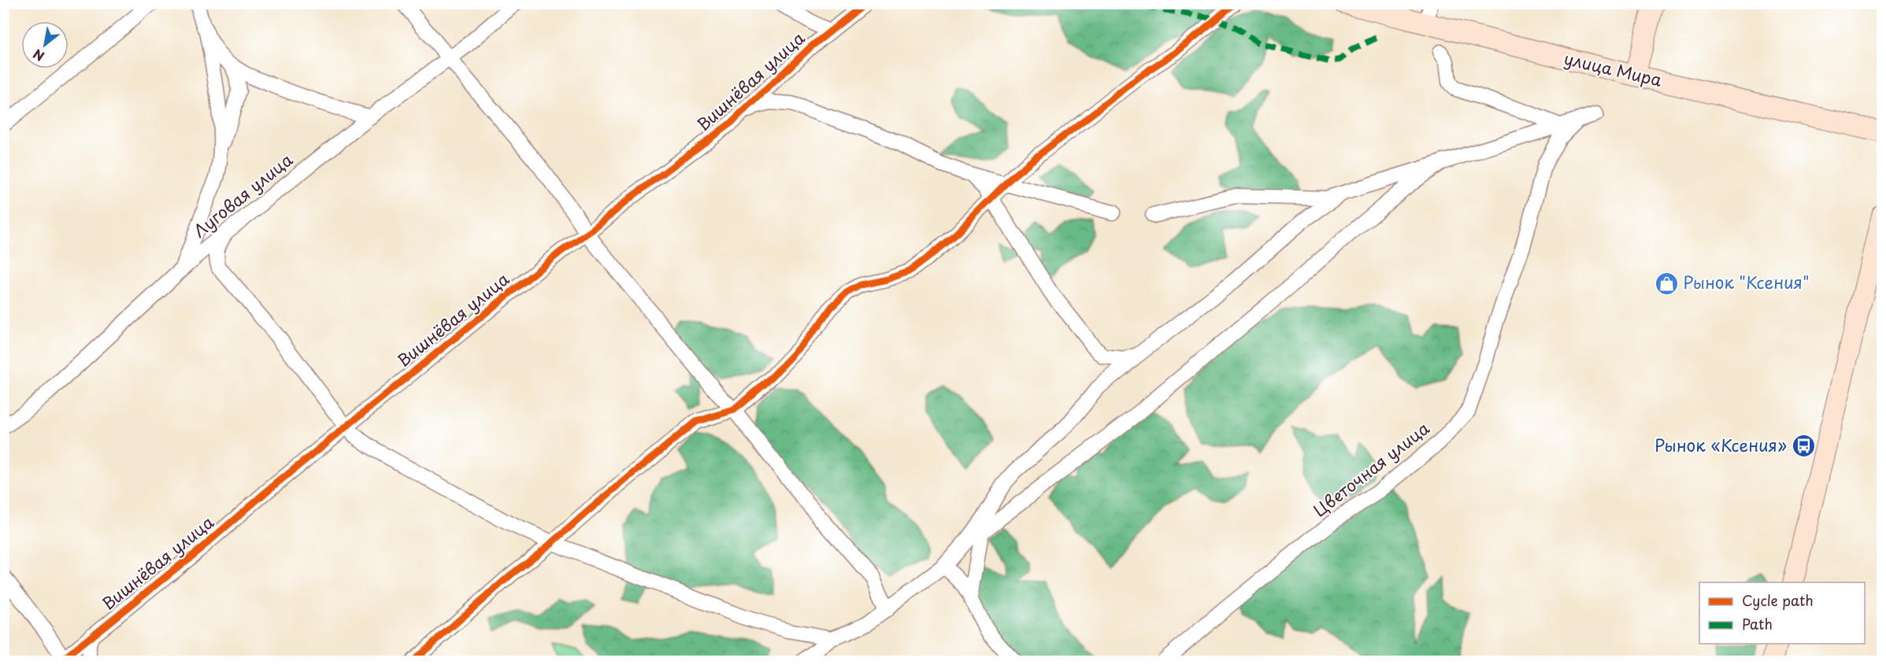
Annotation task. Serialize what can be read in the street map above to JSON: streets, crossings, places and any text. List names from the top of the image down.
{
  "streets": {
    "main road": ["улица Мира"],
    "street": ["Вишнёвая улица", "Луговая улица", "Цветочная улица"]
  },
  "places": {
    "shop": ["Рынок \"Ксения\""],
    "bus stop": ["Рынок «Ксения»"]
  },
  "legend": ["Cycle path", "Path"],
  "north": "bottom left"
}
